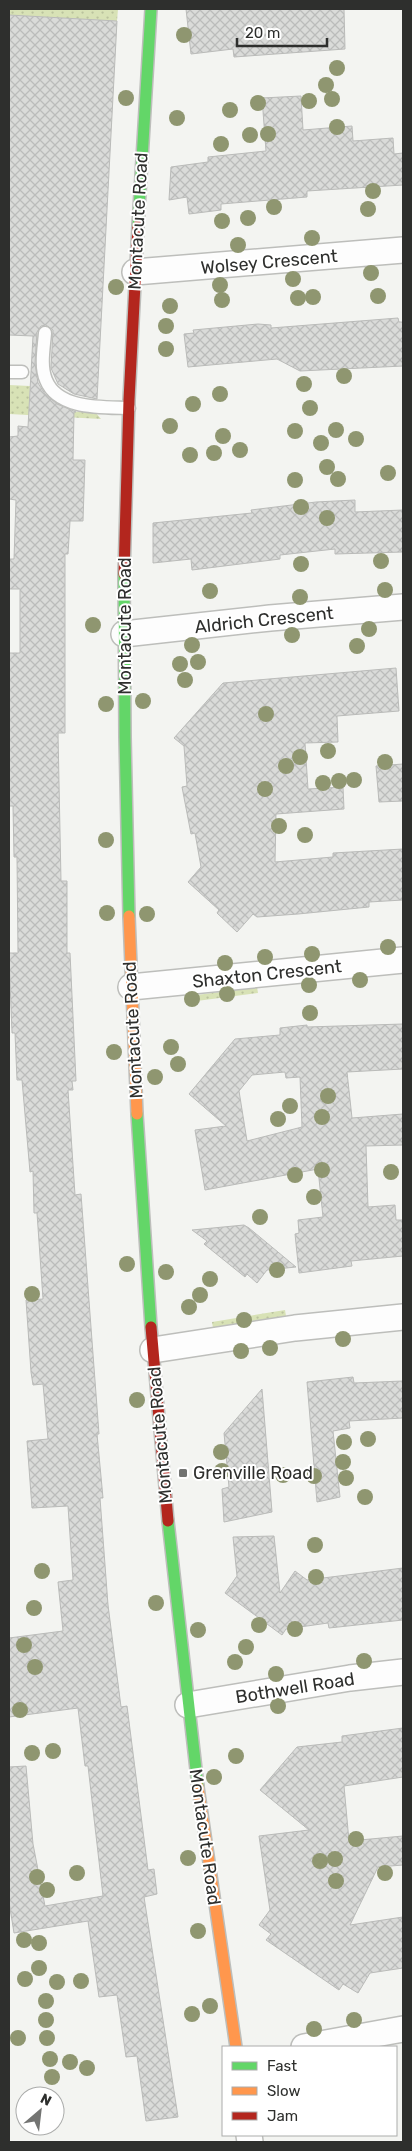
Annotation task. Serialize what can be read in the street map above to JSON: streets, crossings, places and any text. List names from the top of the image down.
{
  "streets": {
    "street": [
      "Montacute Road",
      "Wolsey Crescent",
      "Aldrich Crescent",
      "Shaxton Crescent",
      "Bothwell Road"
    ]
  },
  "crossings": [
    ["Montacute Road", "Wolsey Crescent"],
    ["Montacute Road", "Aldrich Crescent"],
    ["Montacute Road", "Shaxton Crescent"],
    ["Montacute Road", "Bothwell Road"]
  ],
  "places": {
    "transit": ["Grenville Road"]
  },
  "legend": ["Fast", "Slow", "Jam"],
  "scale_bar": "20 m",
  "north": "top right"
}
